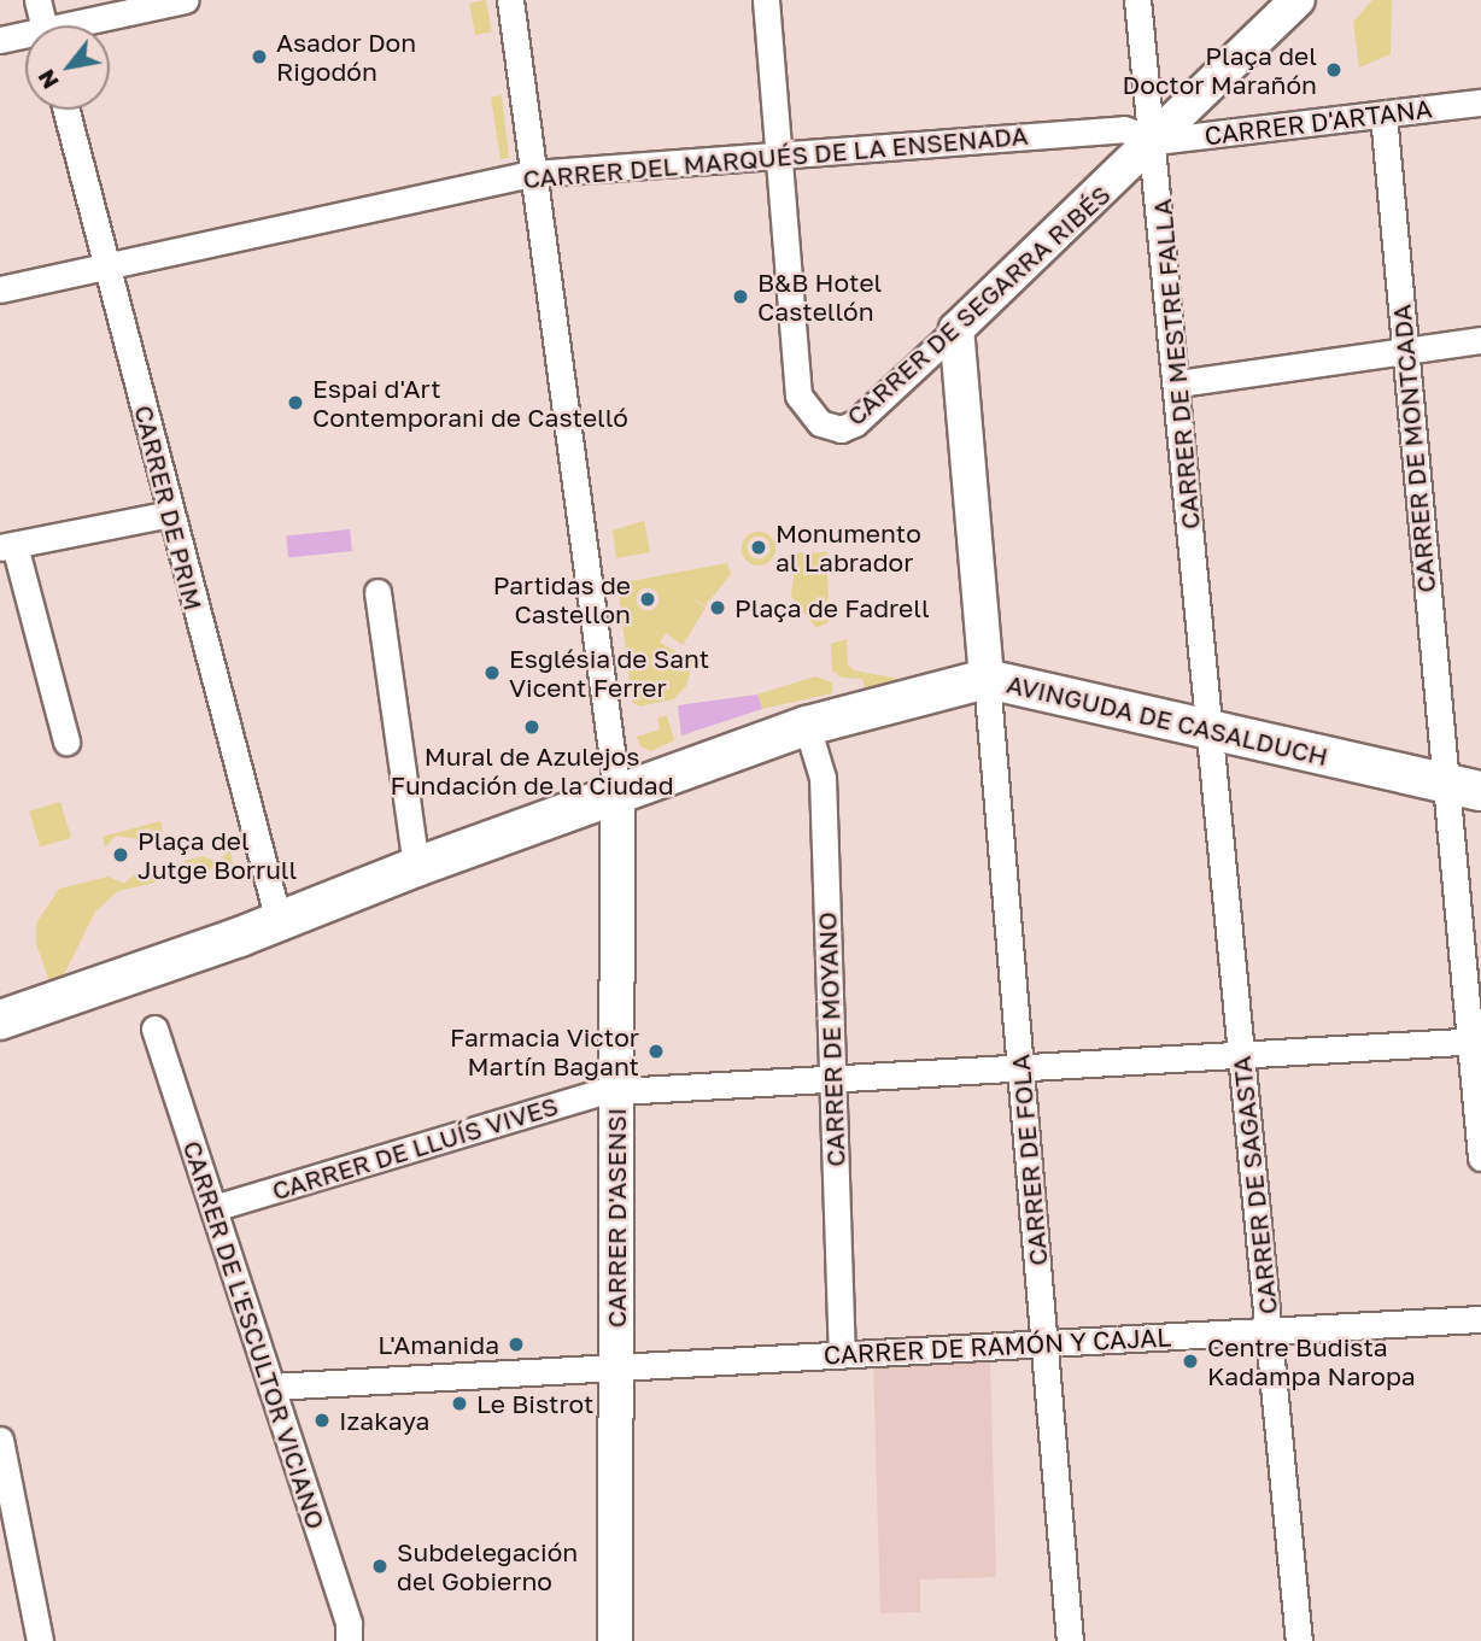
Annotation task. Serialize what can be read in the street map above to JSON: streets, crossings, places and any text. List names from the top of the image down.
{
  "streets": {
    "main road": ["AVINGUDA DE CASALDUCH"],
    "street": [
      "CARRER D'ARTANA",
      "CARRER DEL MARQUÉS DE LA ENSENADA",
      "CARRER DE SEGARRA RIBÉS",
      "CARRER DE MESTRE FALLA",
      "CARRER DE MONTCADA",
      "CARRER DE PRIM",
      "CARRER DE MOYANO",
      "CARRER DE LLUÍS VIVES",
      "CARRER DE FOLA",
      "CARRER DE SAGASTA",
      "CARRER D'ASENSI",
      "CARRER DE L'ESCULTOR VICIANO",
      "CARRER DE RAMÓN Y CAJAL"
    ]
  },
  "crossings": [
    ["CARRER D'ARTANA", "CARRER DEL MARQUÉS DE LA ENSENADA"],
    ["CARRER D'ARTANA", "CARRER DE SEGARRA RIBÉS"],
    ["CARRER D'ARTANA", "CARRER DE MESTRE FALLA"],
    ["CARRER D'ARTANA", "CARRER DE MONTCADA"],
    ["CARRER DEL MARQUÉS DE LA ENSENADA", "CARRER DE SEGARRA RIBÉS"],
    ["CARRER DEL MARQUÉS DE LA ENSENADA", "CARRER DE MESTRE FALLA"],
    ["CARRER DEL MARQUÉS DE LA ENSENADA", "CARRER DE PRIM"],
    ["CARRER DE SEGARRA RIBÉS", "CARRER DE MESTRE FALLA"],
    ["CARRER DE MESTRE FALLA", "AVINGUDA DE CASALDUCH"],
    ["CARRER DE MESTRE FALLA", "CARRER DE SAGASTA"],
    ["CARRER DE MONTCADA", "AVINGUDA DE CASALDUCH"],
    ["CARRER DE MONTCADA", "CARRER DE LLUÍS VIVES"],
    ["AVINGUDA DE CASALDUCH", "CARRER DE MOYANO"],
    ["AVINGUDA DE CASALDUCH", "CARRER DE FOLA"],
    ["AVINGUDA DE CASALDUCH", "CARRER DE SAGASTA"],
    ["CARRER DE MOYANO", "CARRER DE LLUÍS VIVES"],
    ["CARRER DE MOYANO", "CARRER DE RAMÓN Y CAJAL"],
    ["CARRER DE LLUÍS VIVES", "CARRER DE FOLA"],
    ["CARRER DE LLUÍS VIVES", "CARRER DE SAGASTA"],
    ["CARRER DE LLUÍS VIVES", "CARRER D'ASENSI"],
    ["CARRER DE LLUÍS VIVES", "CARRER DE L'ESCULTOR VICIANO"],
    ["CARRER DE FOLA", "CARRER DE RAMÓN Y CAJAL"],
    ["CARRER DE SAGASTA", "CARRER DE RAMÓN Y CAJAL"],
    ["CARRER D'ASENSI", "CARRER DE RAMÓN Y CAJAL"],
    ["CARRER DE L'ESCULTOR VICIANO", "CARRER DE RAMÓN Y CAJAL"]
  ],
  "places": [
    "Asador Don Rigodón",
    "Plaça del Doctor Marañón",
    "B&B Hotel Castellón",
    "Espai d'Art Contemporani de Castelló",
    "Monumento al Labrador",
    "Partidas de Castellon",
    "Plaça de Fadrell",
    "Església de Sant Vicent Ferrer",
    "Mural de Azulejos Fundación de la Ciudad",
    "Plaça del Jutge Borrull",
    "Farmacia Victor Martín Bagant",
    "L'Amanida",
    "Centre Budista Kadampa Naropa",
    "Le Bistrot",
    "Izakaya",
    "Subdelegación del Gobierno"
  ],
  "north": "bottom left"
}
